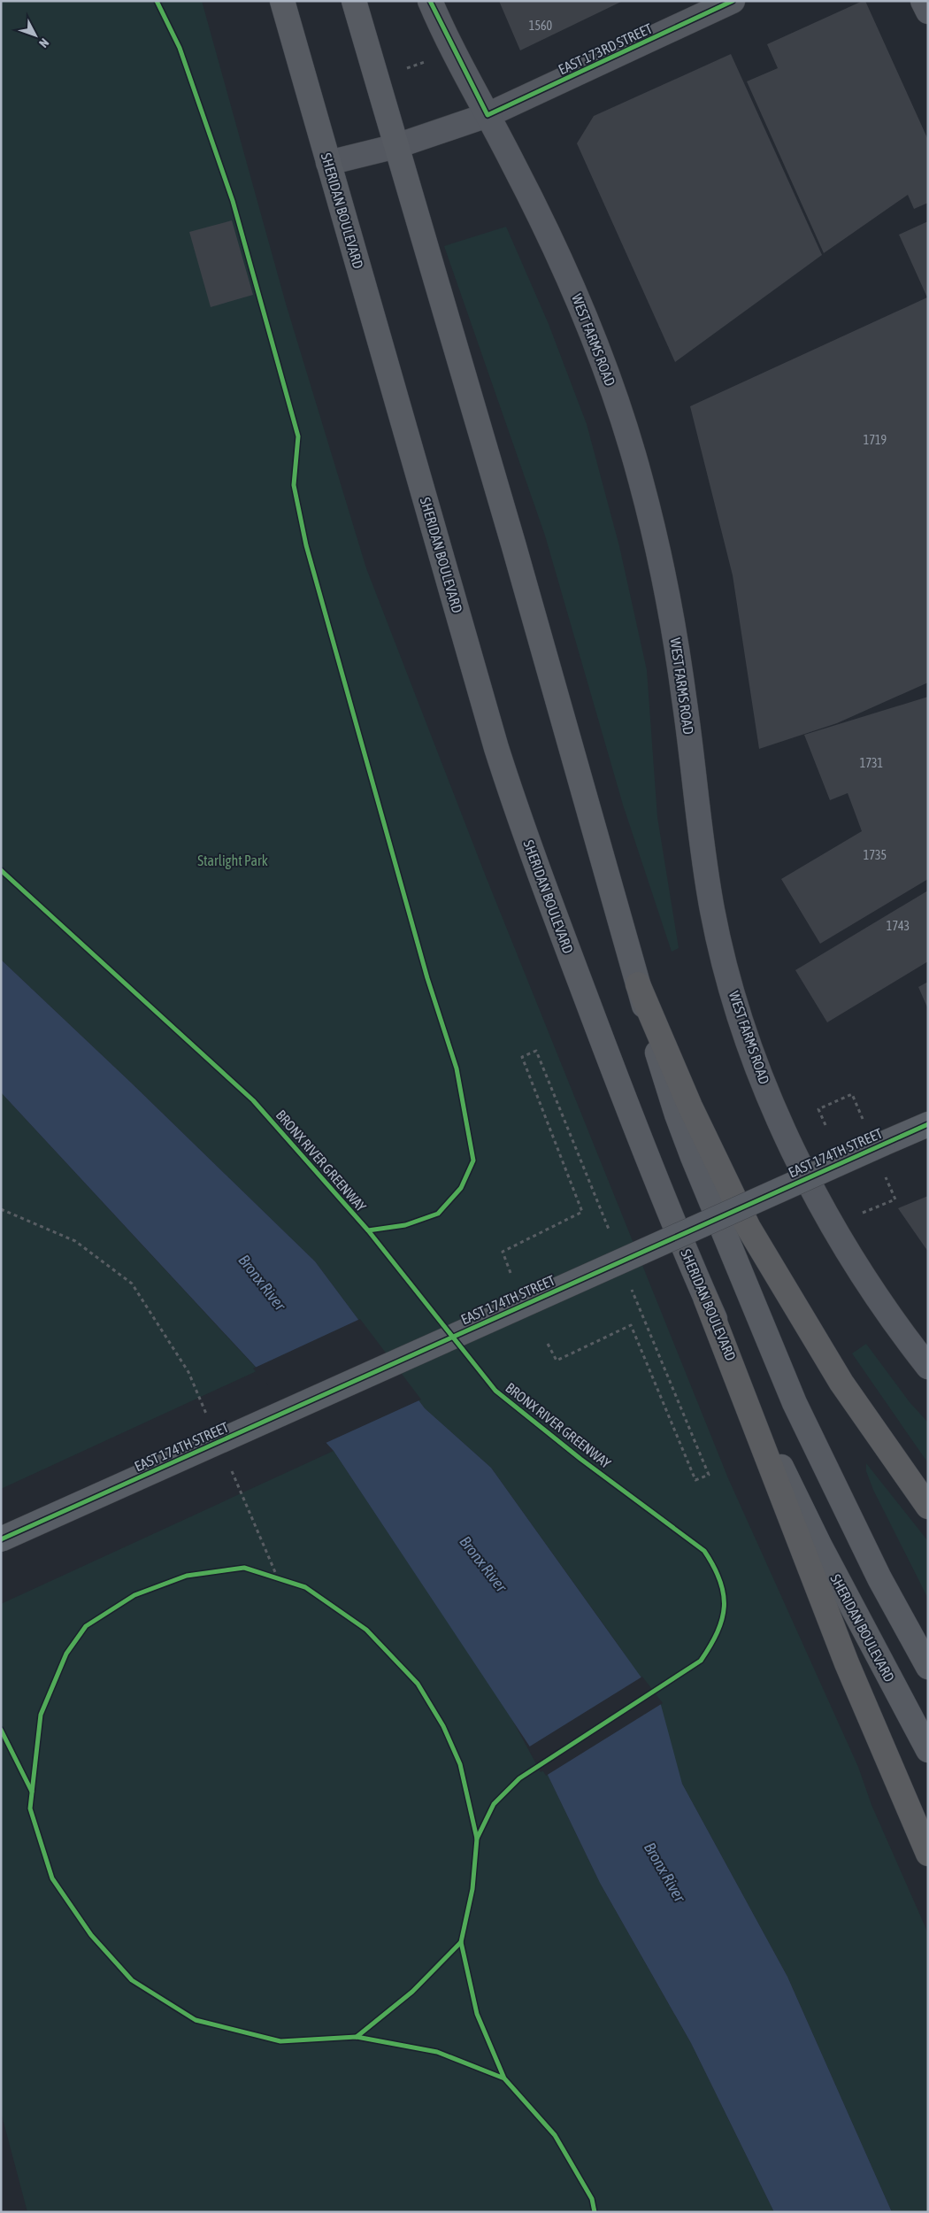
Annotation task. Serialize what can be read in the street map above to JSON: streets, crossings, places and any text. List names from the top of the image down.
{
  "streets": {
    "main road": ["SHERIDAN BOULEVARD", "EAST 174TH STREET"],
    "street": ["EAST 173RD STREET", "WEST FARMS ROAD"],
    "cycle path": ["BRONX RIVER GREENWAY"]
  },
  "crossings": [
    ["EAST 173RD STREET", "SHERIDAN BOULEVARD"],
    ["EAST 173RD STREET", "WEST FARMS ROAD"]
  ],
  "water": ["Bronx River"],
  "parks": ["Starlight Park"],
  "house_numbers": [
    "1560",
    "1719",
    "1731",
    "1735",
    "1743"
  ],
  "north": "bottom right"
}
